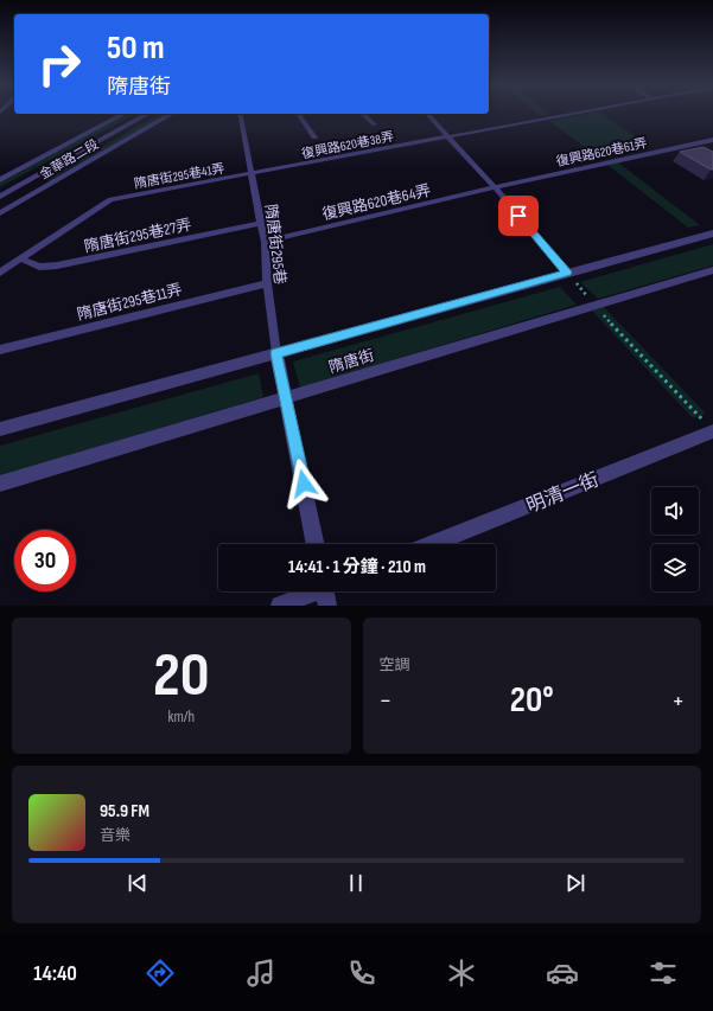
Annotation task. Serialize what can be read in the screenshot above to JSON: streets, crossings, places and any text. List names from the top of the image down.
{
  "streets": {
    "street": ["金華路二段", "隋唐街", "明清一街"],
    "lane": [
      "復興路620巷38弄",
      "復興路620巷61弄",
      "隋唐街295巷41弄",
      "復興路620巷64弄",
      "隋唐街295巷27弄",
      "隋唐街295巷",
      "隋唐街295巷11弄"
    ]
  },
  "crossings": [
    ["復興路620巷38弄", "隋唐街295巷41弄"],
    ["復興路620巷38弄", "隋唐街295巷"],
    ["復興路620巷61弄", "復興路620巷64弄"],
    ["隋唐街295巷41弄", "隋唐街295巷27弄"],
    ["隋唐街295巷41弄", "隋唐街295巷"],
    ["復興路620巷64弄", "隋唐街295巷"],
    ["隋唐街295巷27弄", "隋唐街295巷"],
    ["隋唐街295巷", "隋唐街295巷11弄"],
    ["隋唐街295巷", "隋唐街"]
  ],
  "page": {
    "turn": ["50 m", "隋唐街"],
    "limit": "30",
    "trip": "14:41 · 1 分鐘 · 210 m",
    "tile": [
      ["20", "km/h"],
      "空調"
    ],
    "heat": ["−", "20°", "+"],
    "song": ["95.9 FM", "音樂"],
    "tabs": "14:40"
  }
}
